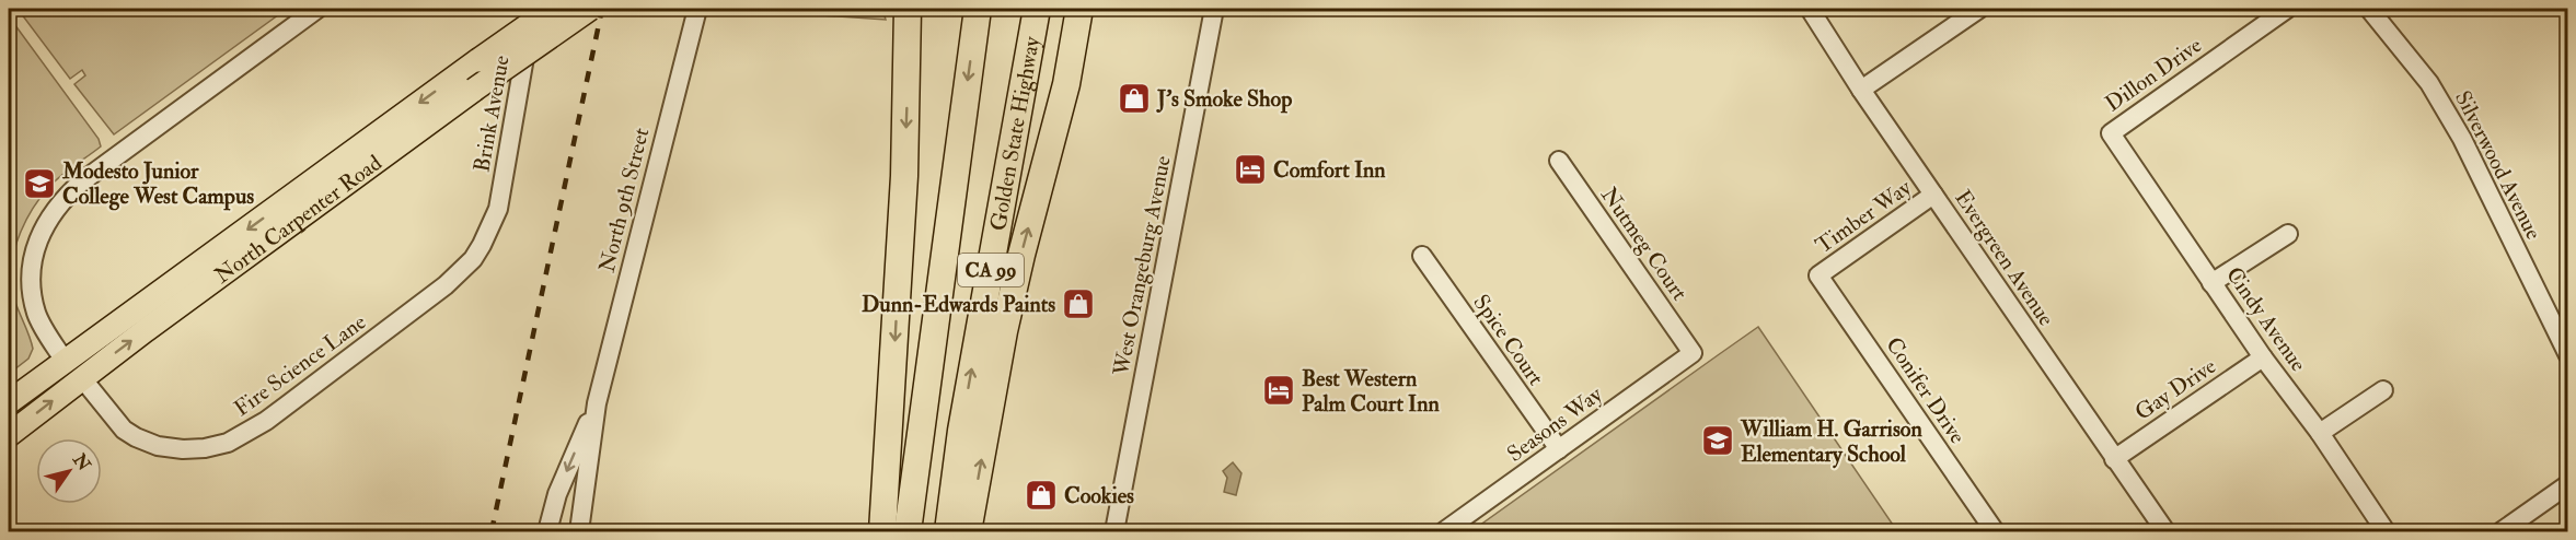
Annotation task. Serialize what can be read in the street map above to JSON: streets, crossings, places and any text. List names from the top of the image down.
{
  "streets": {
    "highway": ["Golden State Highway", "CA 99"],
    "main road": ["North Carpenter Road"],
    "street": [
      "Dillon Drive",
      "Brink Avenue",
      "Silverwood Avenue",
      "North 9th Street",
      "Timber Way",
      "Nutmeg Court",
      "Evergreen Avenue",
      "West Orangeburg Avenue",
      "Cindy Avenue",
      "Spice Court",
      "Fire Science Lane",
      "Gay Drive",
      "Conifer Drive",
      "Seasons Way"
    ]
  },
  "crossings": [
    ["Dillon Drive", "Cindy Avenue"],
    ["Brink Avenue", "Fire Science Lane"],
    ["Timber Way", "Evergreen Avenue"],
    ["Timber Way", "Conifer Drive"],
    ["North Carpenter Road", "Fire Science Lane"],
    ["Nutmeg Court", "Seasons Way"],
    ["Evergreen Avenue", "Gay Drive"],
    ["Cindy Avenue", "Gay Drive"],
    ["Spice Court", "Seasons Way"]
  ],
  "places": {
    "shop": ["J's Smoke Shop", "Dunn-Edwards Paints", "Cookies"],
    "hotel": ["Comfort Inn", "Best Western Palm Court Inn"],
    "school or university": ["Modesto Junior College West Campus", "William H. Garrison Elementary School"]
  },
  "north": "top right"
}
